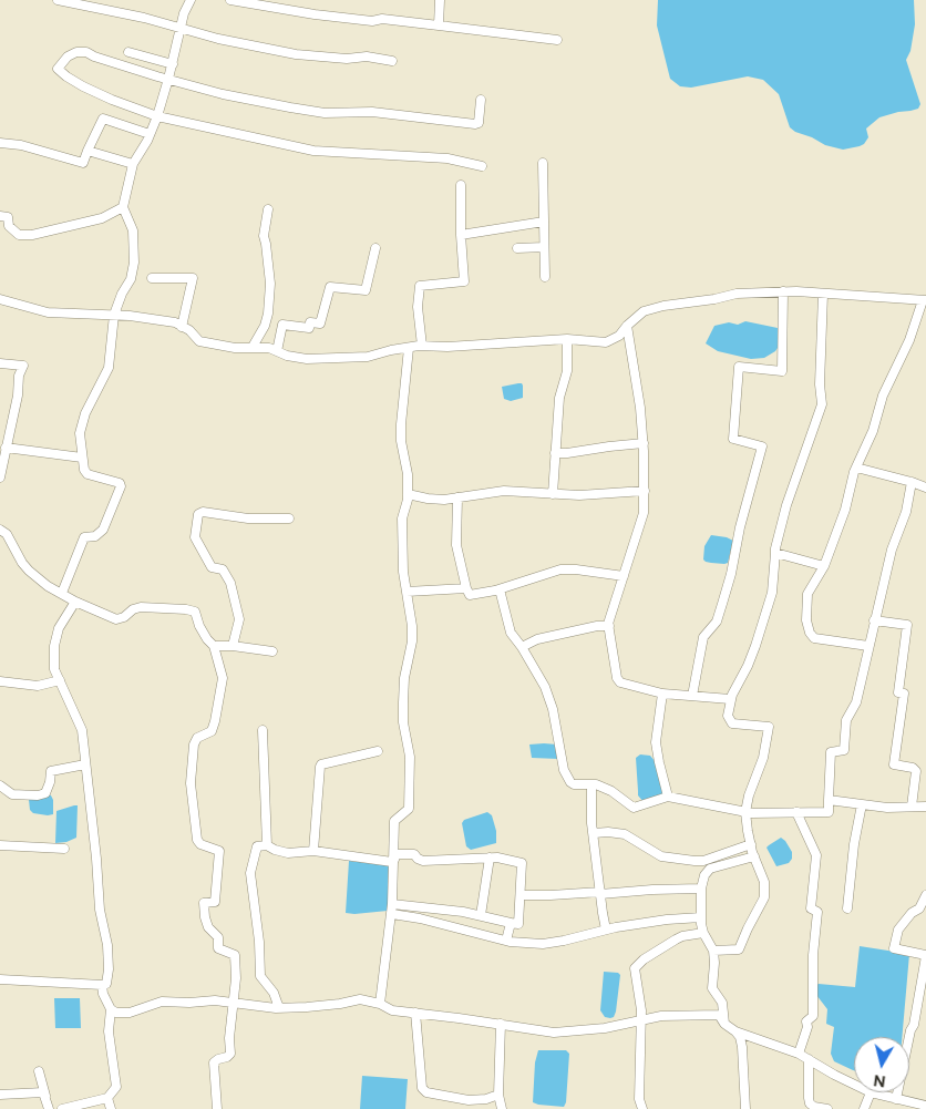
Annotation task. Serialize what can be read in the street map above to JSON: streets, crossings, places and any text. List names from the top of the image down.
{
  "north": "bottom"
}
